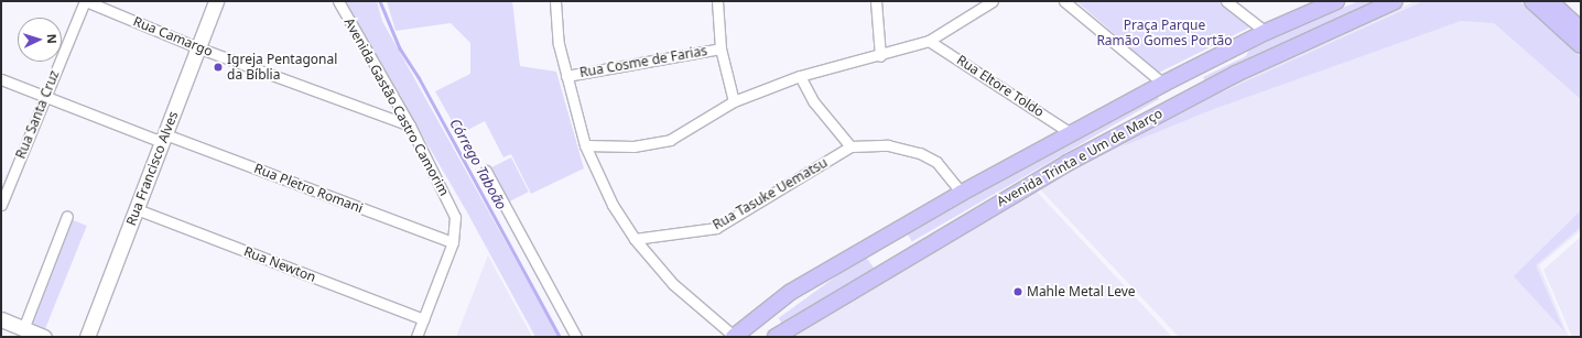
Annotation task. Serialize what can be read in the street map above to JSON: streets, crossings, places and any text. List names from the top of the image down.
{
  "streets": {
    "main road": ["Avenida Trinta e Um de Março"],
    "street": [
      "Rua Camargo",
      "Rua Cosme de Farias",
      "Rua Eltore Toldo",
      "Avenida Gastão Castro Camorim",
      "Rua Santa Cruz",
      "Rua Francisco Alves",
      "Rua Pletro Romani",
      "Rua Tasuke Uematsu",
      "Rua Newton"
    ]
  },
  "crossings": [
    ["Rua Camargo", "Avenida Gastão Castro Camorim"],
    ["Rua Camargo", "Rua Santa Cruz"],
    ["Rua Camargo", "Rua Francisco Alves"],
    ["Rua Eltore Toldo", "Avenida Trinta e Um de Março"],
    ["Avenida Gastão Castro Camorim", "Rua Pletro Romani"],
    ["Avenida Gastão Castro Camorim", "Rua Newton"],
    ["Rua Santa Cruz", "Rua Pletro Romani"],
    ["Rua Francisco Alves", "Rua Pletro Romani"],
    ["Rua Francisco Alves", "Rua Newton"]
  ],
  "water": ["Córrego Taboão"],
  "parks": ["Praça Parque Ramão Gomes Portão"],
  "places": ["Igreja Pentagonal da Bíblia", "Mahle Metal Leve"],
  "north": "right"
}
